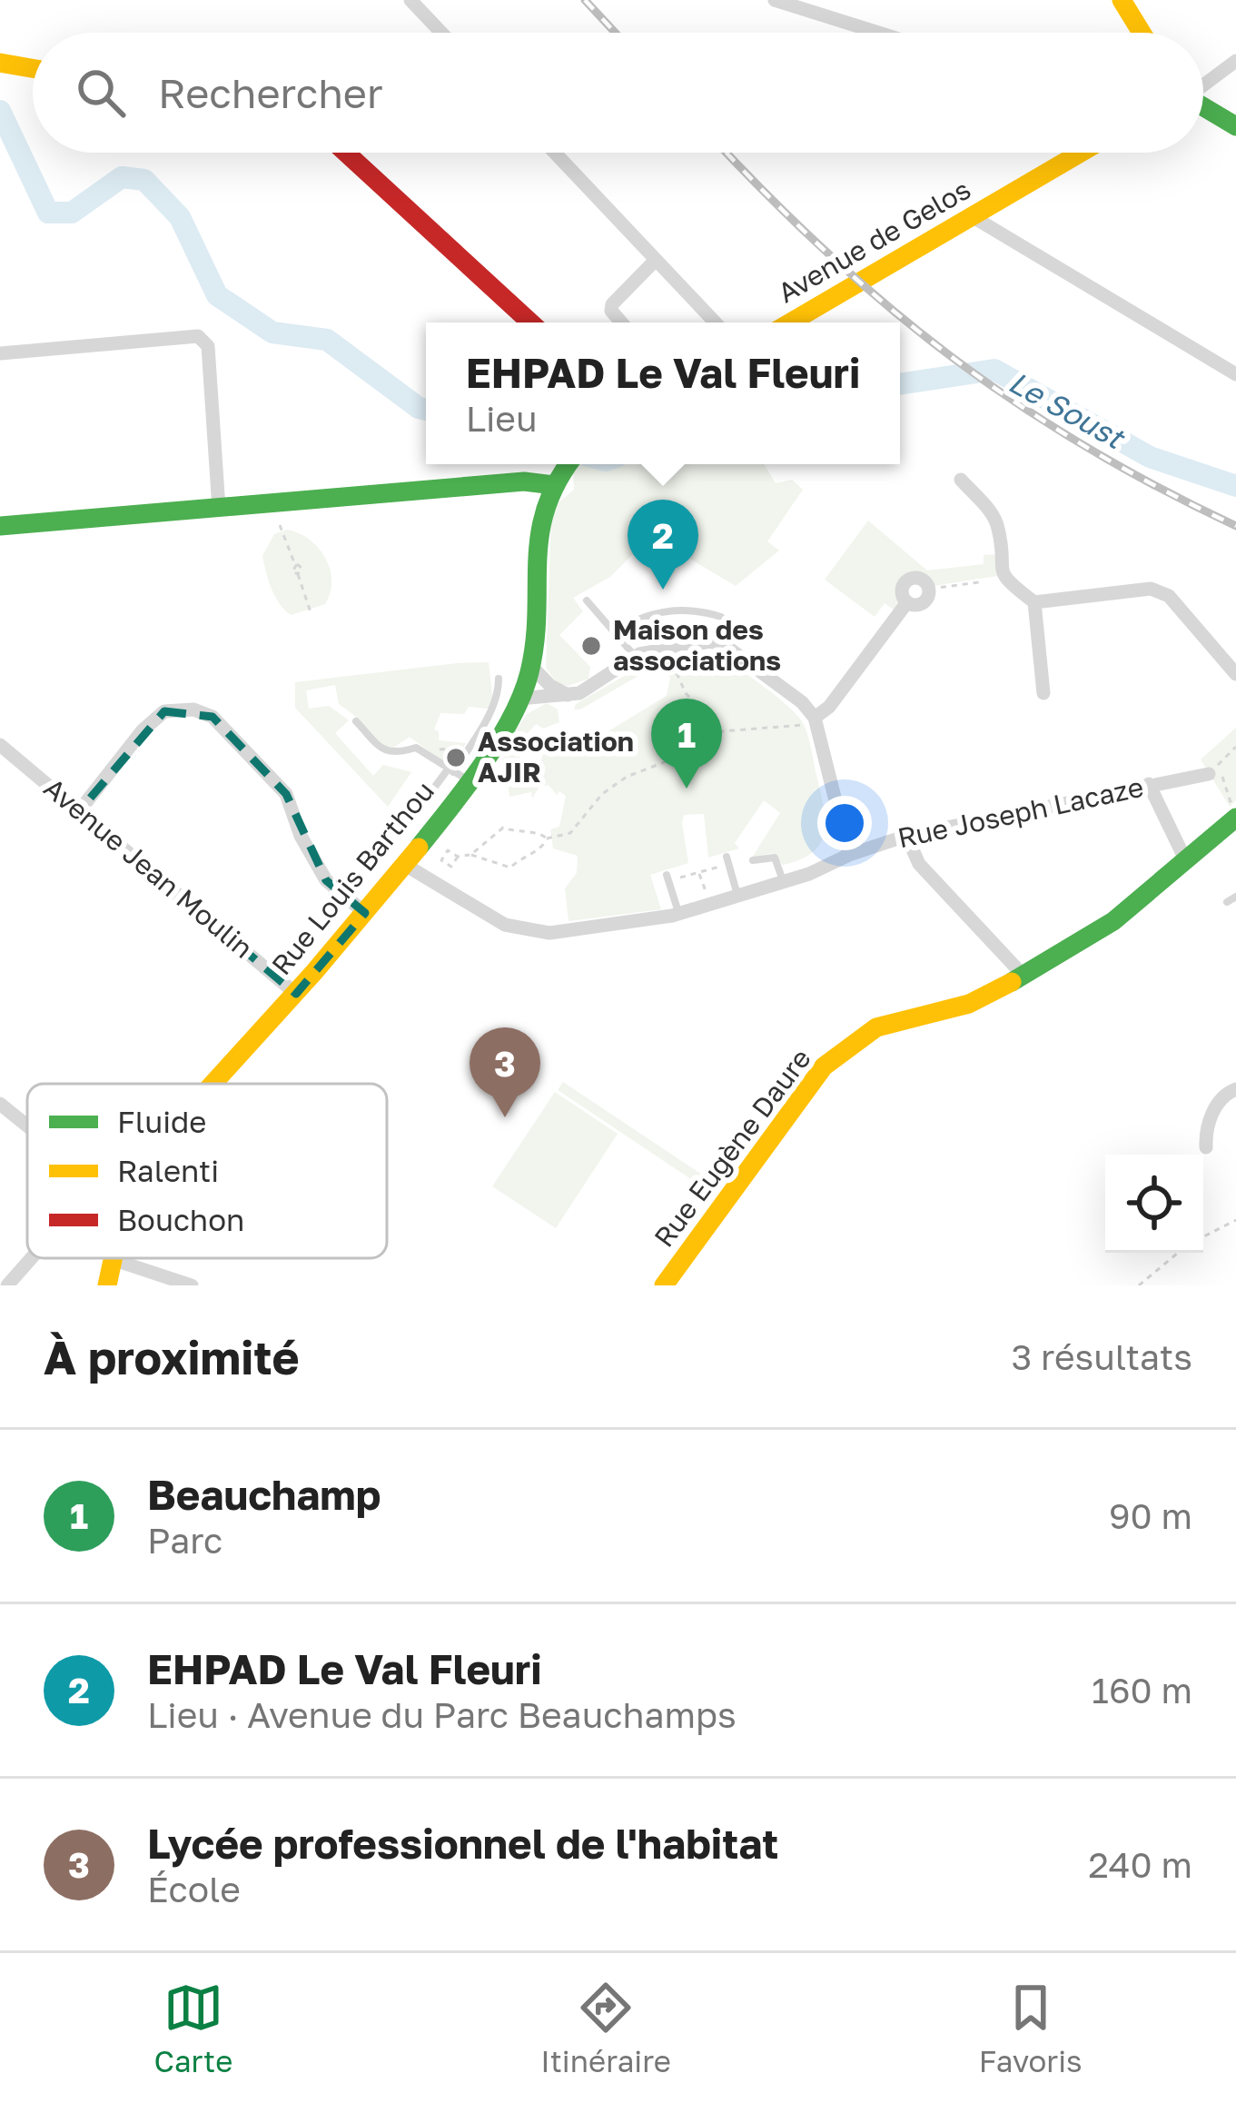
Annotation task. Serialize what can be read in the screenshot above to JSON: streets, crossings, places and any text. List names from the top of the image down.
{
  "streets": {
    "street": [
      "Avenue de Gelos",
      "Rue Joseph Lacaze",
      "Avenue Jean Moulin",
      "Rue Louis Barthou",
      "Rue Eugène Daure"
    ]
  },
  "crossings": [
    ["Rue Joseph Lacaze", "Rue Louis Barthou"],
    ["Avenue Jean Moulin", "Rue Louis Barthou"]
  ],
  "water": ["Le Soust"],
  "places": ["Maison des associations", "Association AJIR"],
  "legend": ["Fluide", "Ralenti", "Bouchon"],
  "page": {
    "search": "Rechercher",
    "popup": ["EHPAD Le Val Fleuri", "Lieu"],
    "pins": ["2", "1", "3"],
    "heading": ["À proximité", "3 résultats"],
    "list": [
      {
        "mark": "1",
        "name": "Beauchamp",
        "note": "Parc",
        "value": "90 m"
      },
      {
        "mark": "2",
        "name": "EHPAD Le Val Fleuri",
        "note": "Lieu · Avenue du Parc Beauchamps",
        "value": "160 m"
      },
      {
        "mark": "3",
        "name": "Lycée professionnel de l'habitat",
        "note": "École",
        "value": "240 m"
      }
    ],
    "nav": ["Carte", "Itinéraire", "Favoris"]
  }
}
